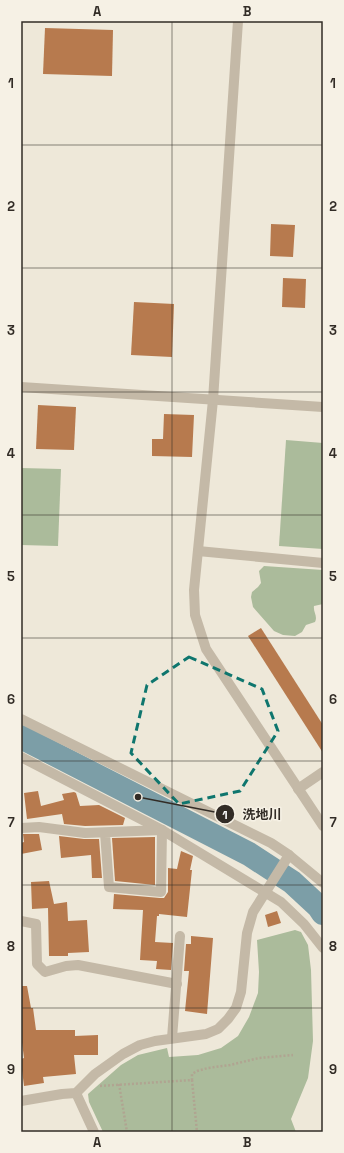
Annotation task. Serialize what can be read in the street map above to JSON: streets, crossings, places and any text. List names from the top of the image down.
{
  "places": ["洗地川"],
  "grid": {
    "columns": ["A", "B"],
    "rows": [
      "1",
      "2",
      "3",
      "4",
      "5",
      "6",
      "7",
      "8",
      "9"
    ]
  }
}
